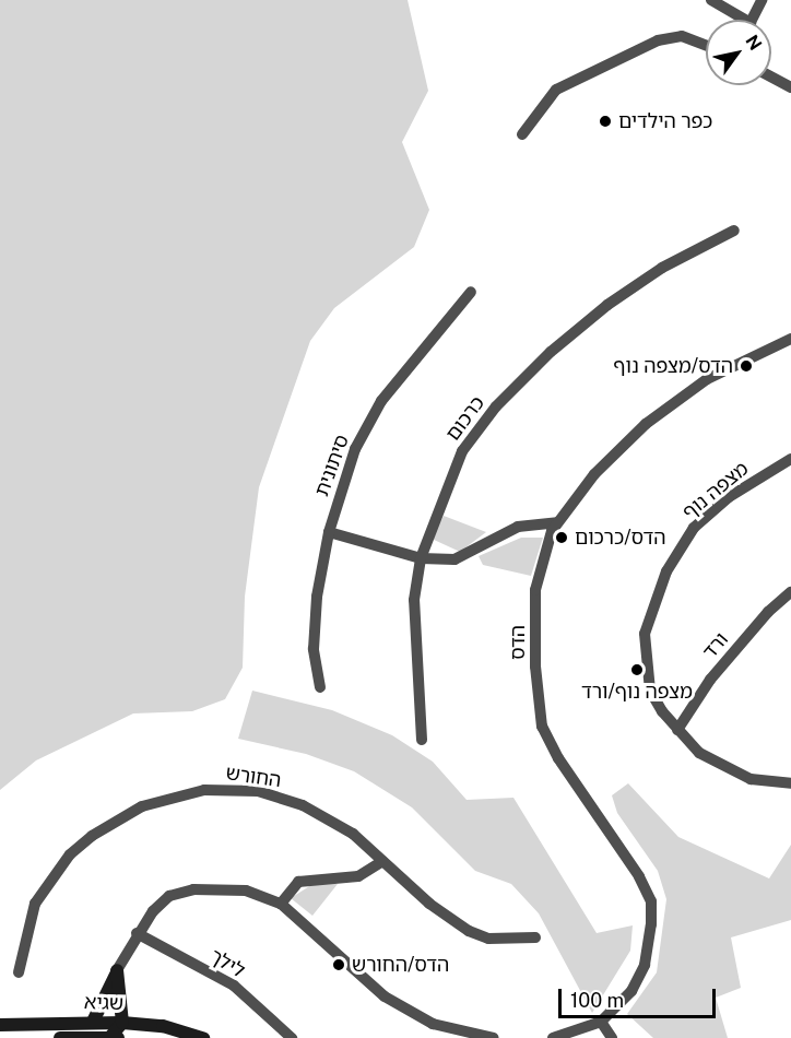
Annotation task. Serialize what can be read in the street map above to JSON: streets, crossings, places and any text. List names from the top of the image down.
{
  "streets": {
    "street": [
      "כרכום",
      "סיתונית",
      "מצפה נוף",
      "הדס",
      "ורד",
      "החורש",
      "לילך",
      "שגיא"
    ]
  },
  "crossings": [
    ["מצפה נוף", "ורד"]
  ],
  "places": [
    "כפר הילדים",
    "הדס/מצפה נוף",
    "הדס/כרכום",
    "מצפה נוף/ורד",
    "הדס/החורש"
  ],
  "scale_bar": "100 m",
  "north": "top right"
}
